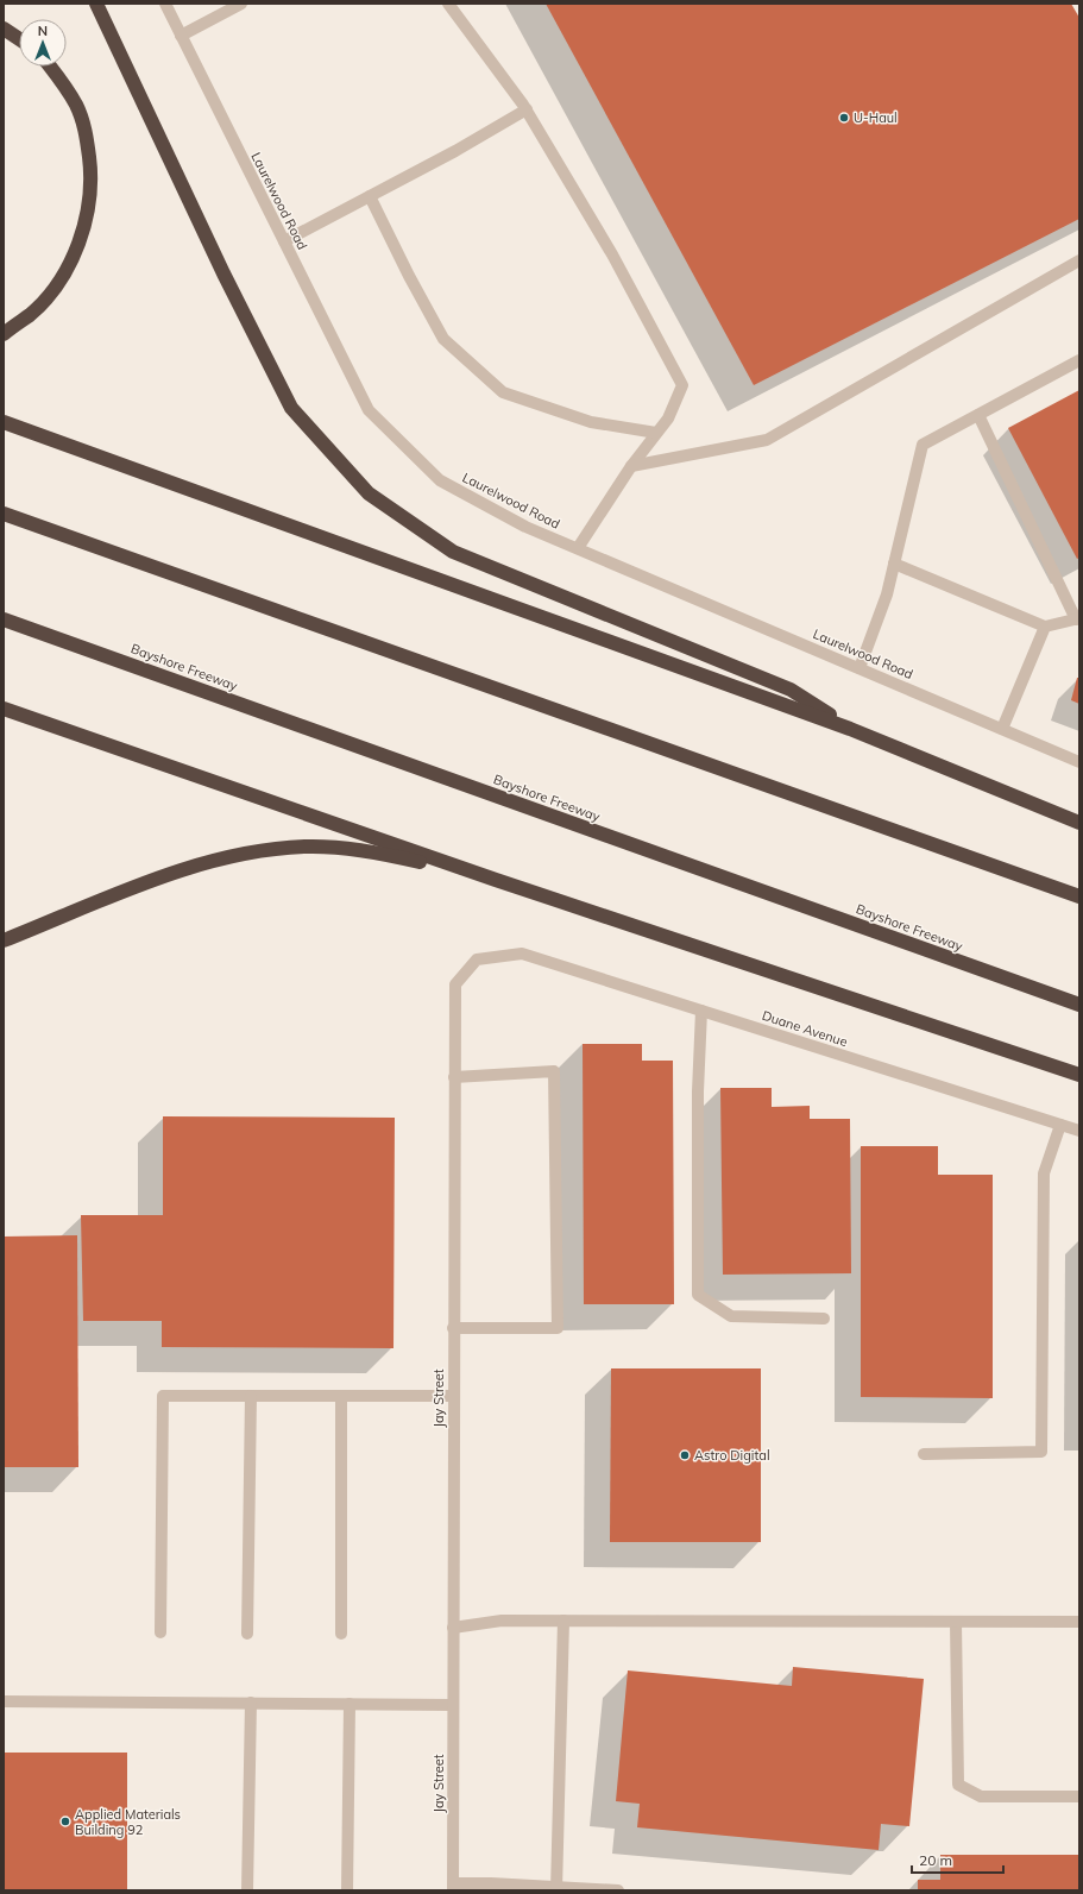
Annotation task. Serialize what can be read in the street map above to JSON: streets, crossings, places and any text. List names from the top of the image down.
{
  "streets": {
    "highway": ["Bayshore Freeway"],
    "street": ["Laurelwood Road", "Duane Avenue", "Jay Street"]
  },
  "crossings": [
    ["Duane Avenue", "Jay Street"]
  ],
  "places": ["U-Haul", "Astro Digital", "Applied Materials Building 92"],
  "scale_bar": "20 m",
  "north": "top"
}
